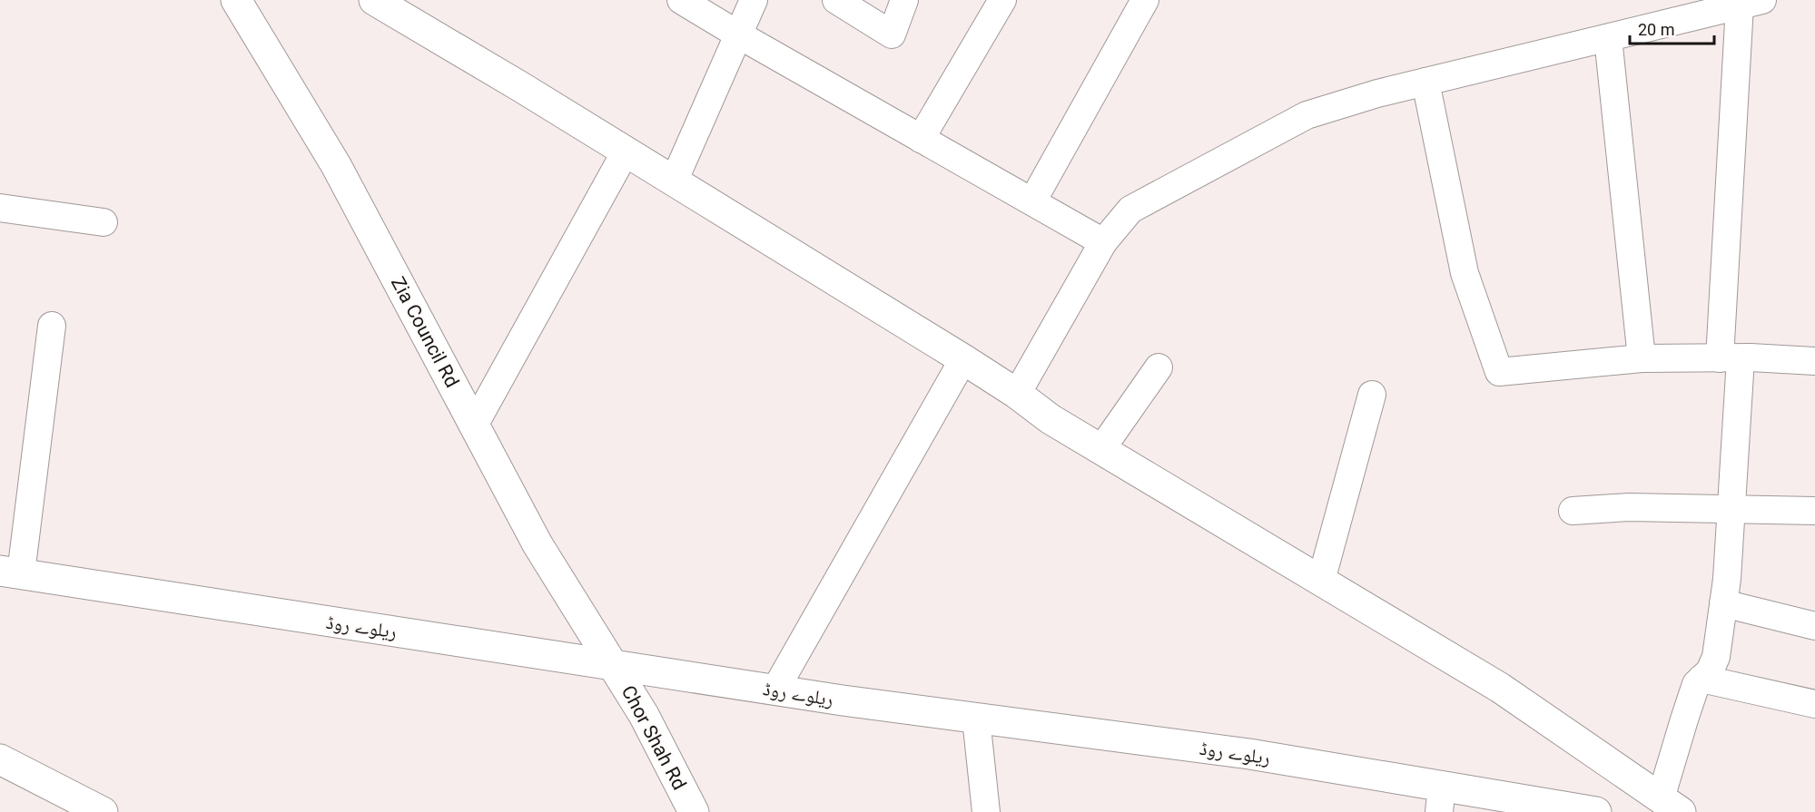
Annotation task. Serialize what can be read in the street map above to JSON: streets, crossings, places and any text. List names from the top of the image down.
{
  "streets": {
    "main road": ["Zia Council Rd", "ریلوے روڈ", "Chor Shah Rd"]
  },
  "crossings": [
    ["Zia Council Rd", "ریلوے روڈ"],
    ["Zia Council Rd", "Chor Shah Rd"],
    ["ریلوے روڈ", "Chor Shah Rd"]
  ],
  "scale_bar": "20 m"
}
